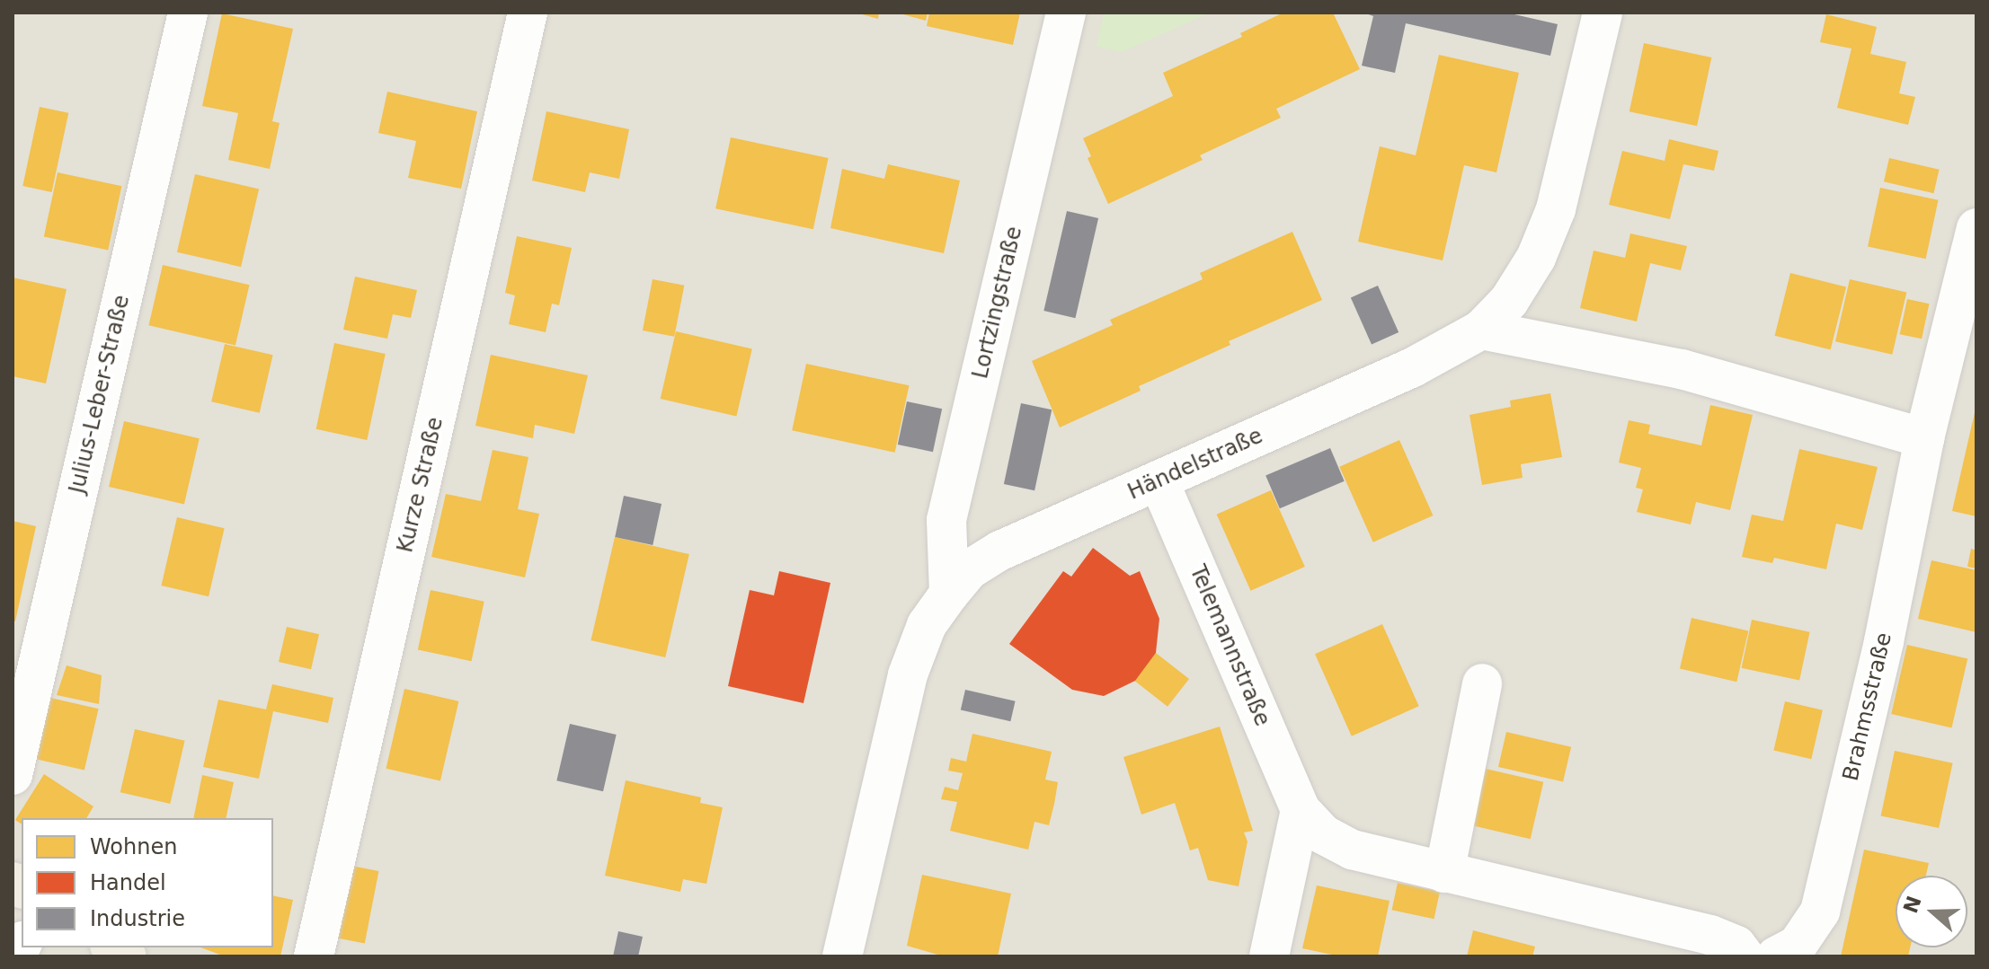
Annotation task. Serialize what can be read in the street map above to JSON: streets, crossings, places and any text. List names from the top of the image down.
{
  "streets": {
    "street": [
      "Lortzingstraße",
      "Julius-Leber-Straße",
      "Händelstraße",
      "Kurze Straße",
      "Telemannstraße",
      "Brahmsstraße"
    ]
  },
  "crossings": [
    ["Lortzingstraße", "Händelstraße"],
    ["Händelstraße", "Telemannstraße"]
  ],
  "legend": ["Wohnen", "Handel", "Industrie"],
  "north": "left"
}
